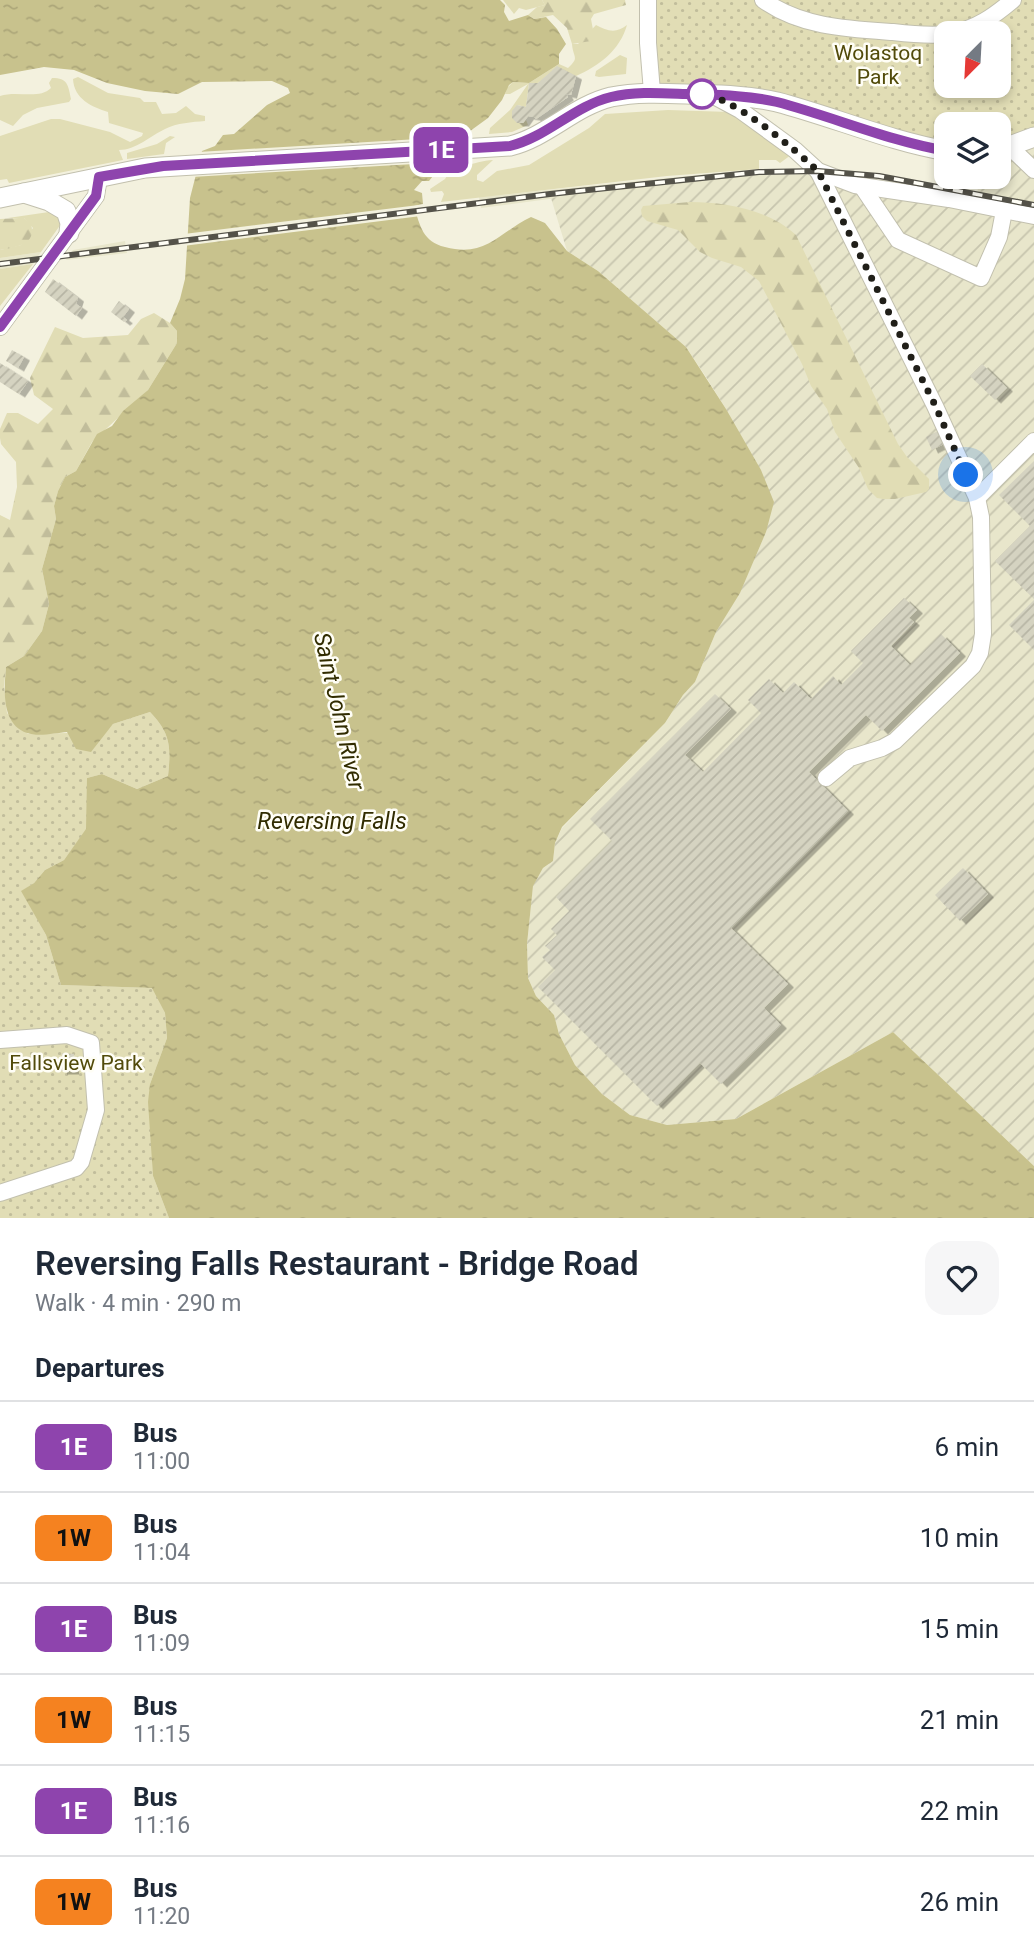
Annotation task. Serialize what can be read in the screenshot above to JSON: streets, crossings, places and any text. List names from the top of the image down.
{
  "water": ["Saint John River", "Reversing Falls"],
  "parks": ["Wolastoq Park", "Fallsview Park"],
  "lines": ["bus line 1E"],
  "north": "bottom left",
  "page": {
    "on_map": "1E",
    "heading": [
      ["Reversing Falls Restaurant - Bridge Road", "Walk · 4 min · 290 m"],
      "Departures"
    ],
    "list": [
      {
        "mark": "1E",
        "name": "Bus",
        "note": "11:00",
        "value": "6 min"
      },
      {
        "mark": "1W",
        "name": "Bus",
        "note": "11:04",
        "value": "10 min"
      },
      {
        "mark": "1E",
        "name": "Bus",
        "note": "11:09",
        "value": "15 min"
      },
      {
        "mark": "1W",
        "name": "Bus",
        "note": "11:15",
        "value": "21 min"
      },
      {
        "mark": "1E",
        "name": "Bus",
        "note": "11:16",
        "value": "22 min"
      },
      {
        "mark": "1W",
        "name": "Bus",
        "note": "11:20",
        "value": "26 min"
      }
    ]
  }
}
